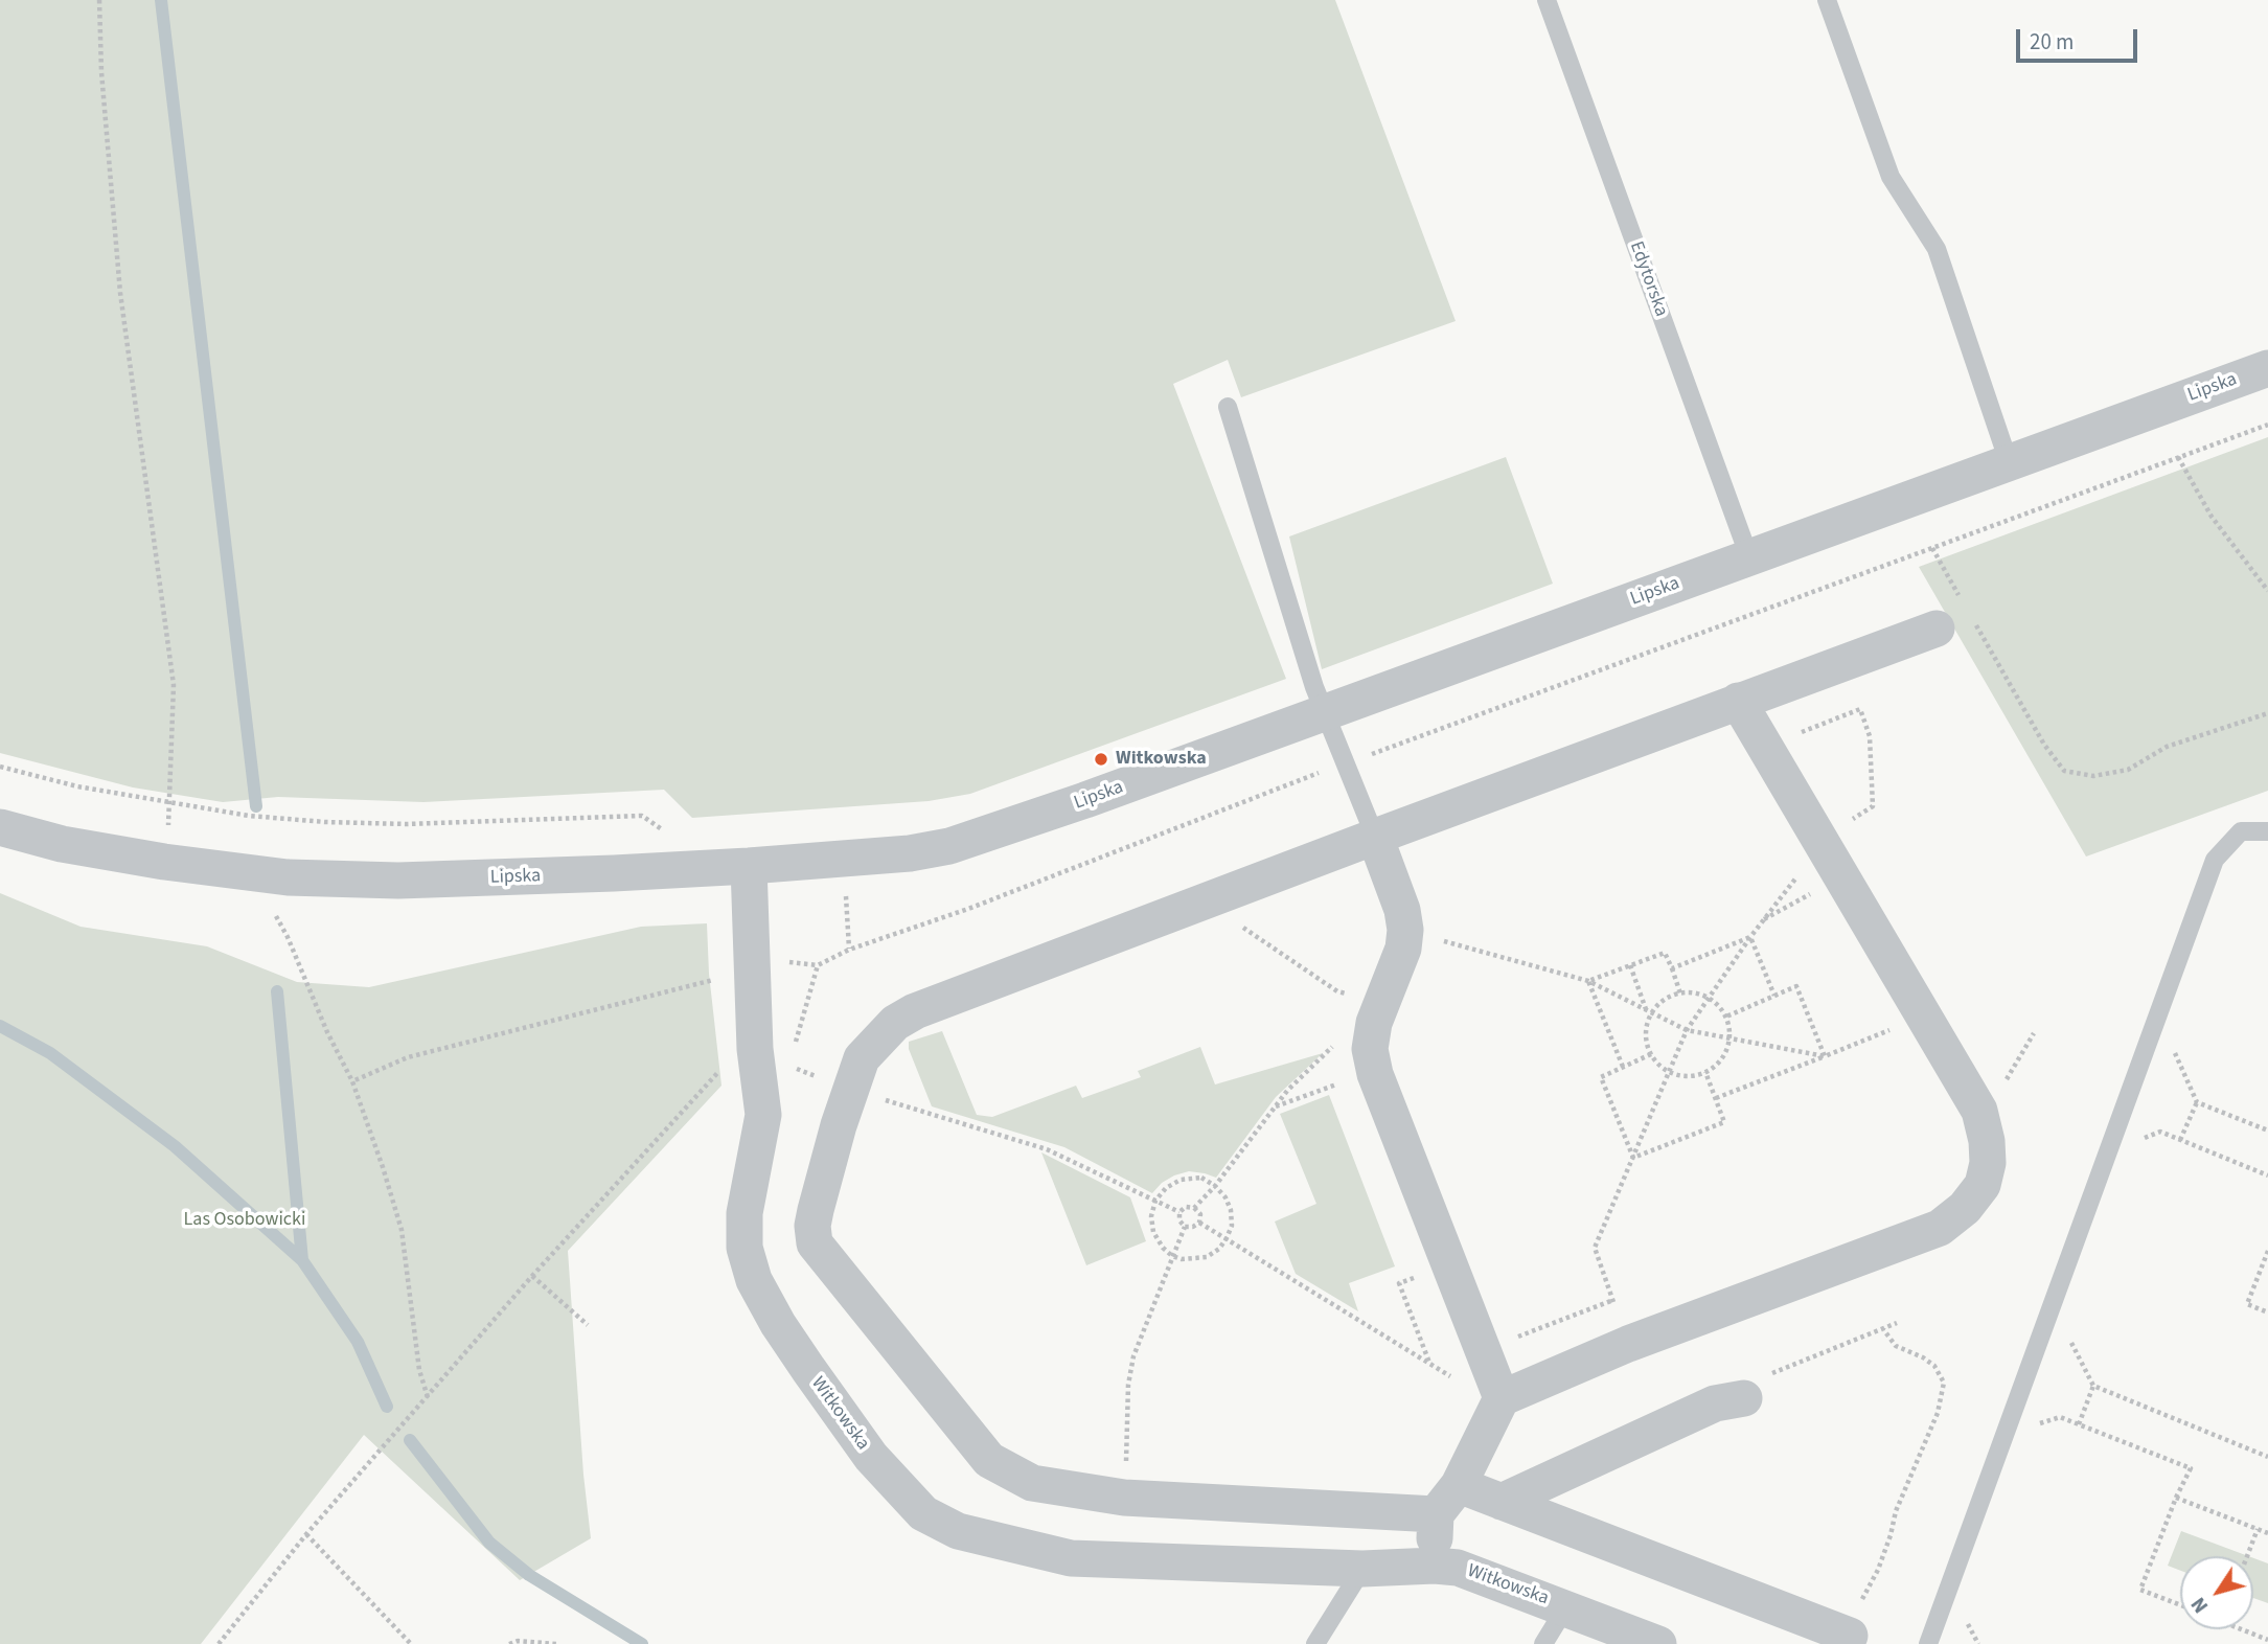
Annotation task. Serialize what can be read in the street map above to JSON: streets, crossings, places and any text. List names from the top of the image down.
{
  "streets": {
    "street": ["Lipska", "Witkowska"],
    "lane": ["Edytorska"]
  },
  "crossings": [
    ["Edytorska", "Lipska"],
    ["Lipska", "Witkowska"]
  ],
  "parks": ["Las Osobowicki"],
  "places": ["Witkowska"],
  "scale_bar": "20 m",
  "north": "bottom left"
}
